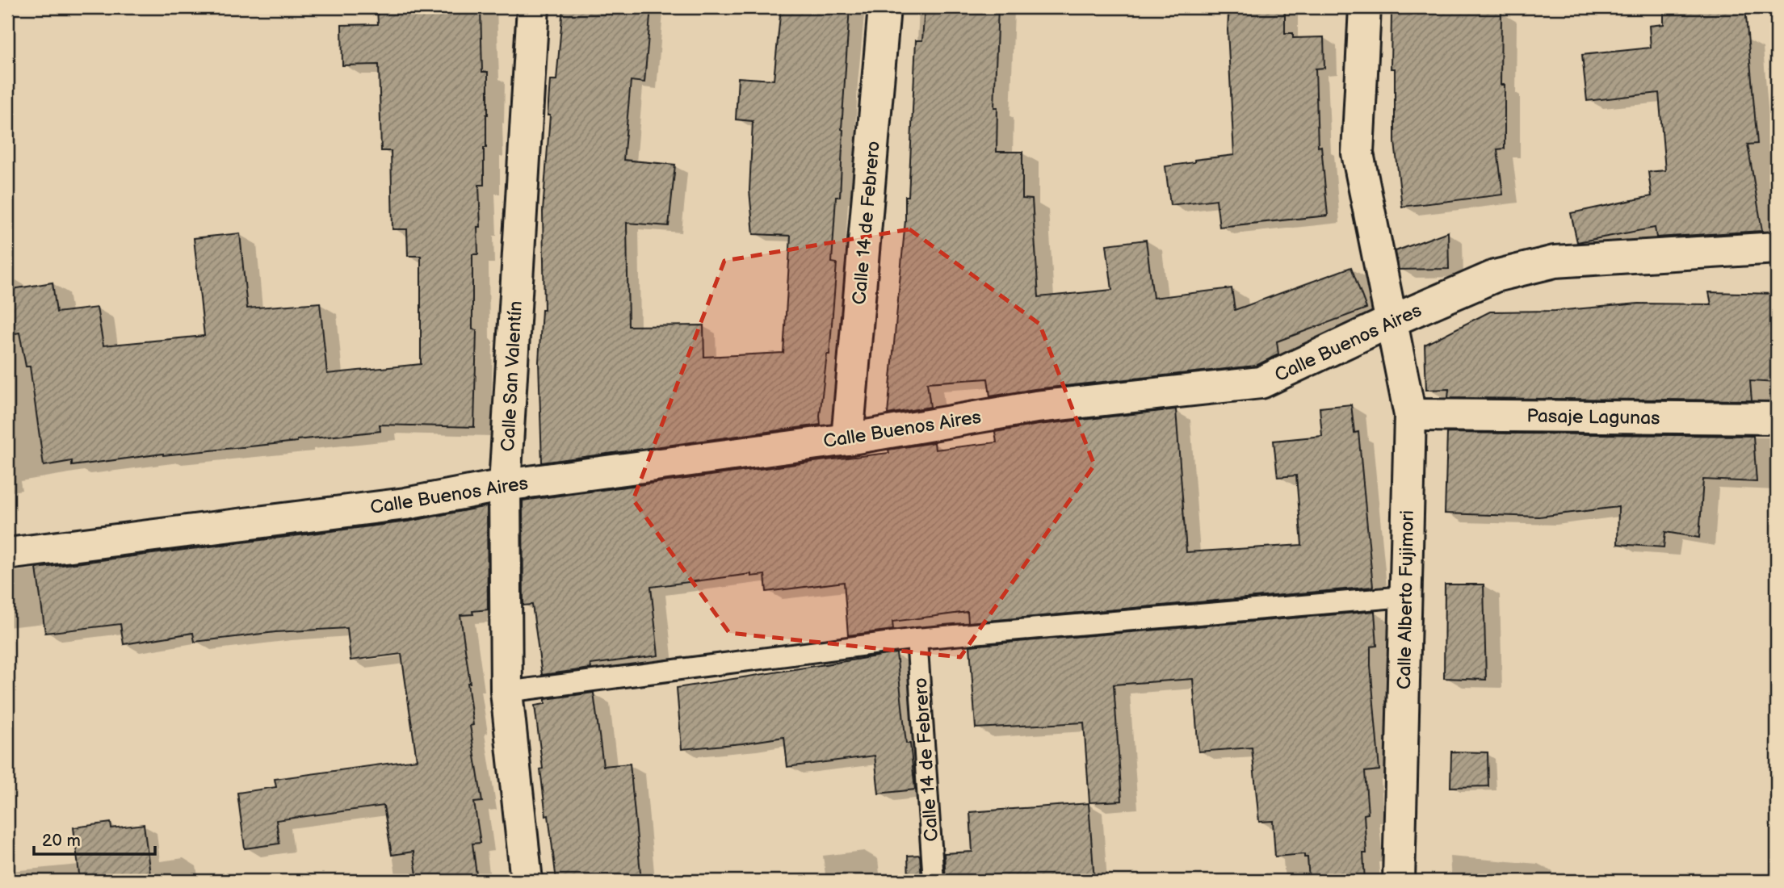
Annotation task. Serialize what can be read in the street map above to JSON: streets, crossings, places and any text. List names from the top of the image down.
{
  "streets": {
    "street": [
      "Calle 14 de Febrero",
      "Calle Buenos Aires",
      "Calle San Valentín",
      "Pasaje Lagunas",
      "Calle Alberto Fujimori"
    ]
  },
  "crossings": [
    ["Calle 14 de Febrero", "Calle Buenos Aires"],
    ["Calle Buenos Aires", "Calle San Valentín"],
    ["Calle Buenos Aires", "Calle Alberto Fujimori"],
    ["Pasaje Lagunas", "Calle Alberto Fujimori"]
  ],
  "scale_bar": "20 m"
}
